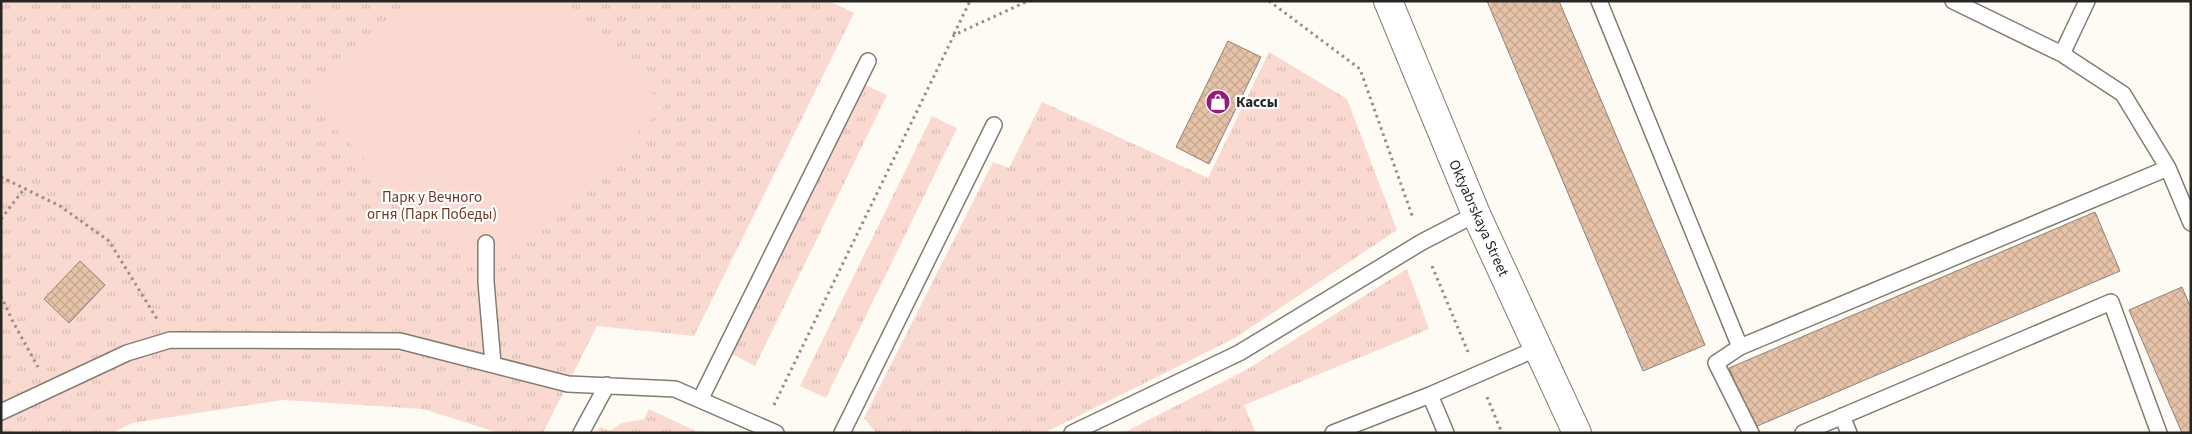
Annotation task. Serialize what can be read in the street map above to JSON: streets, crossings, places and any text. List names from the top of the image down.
{
  "streets": {
    "main road": ["Oktyabrskaya Street"]
  },
  "parks": ["Парк у Вечного огня (Парк Победы)"],
  "places": {
    "shop": ["Кассы"]
  }
}
